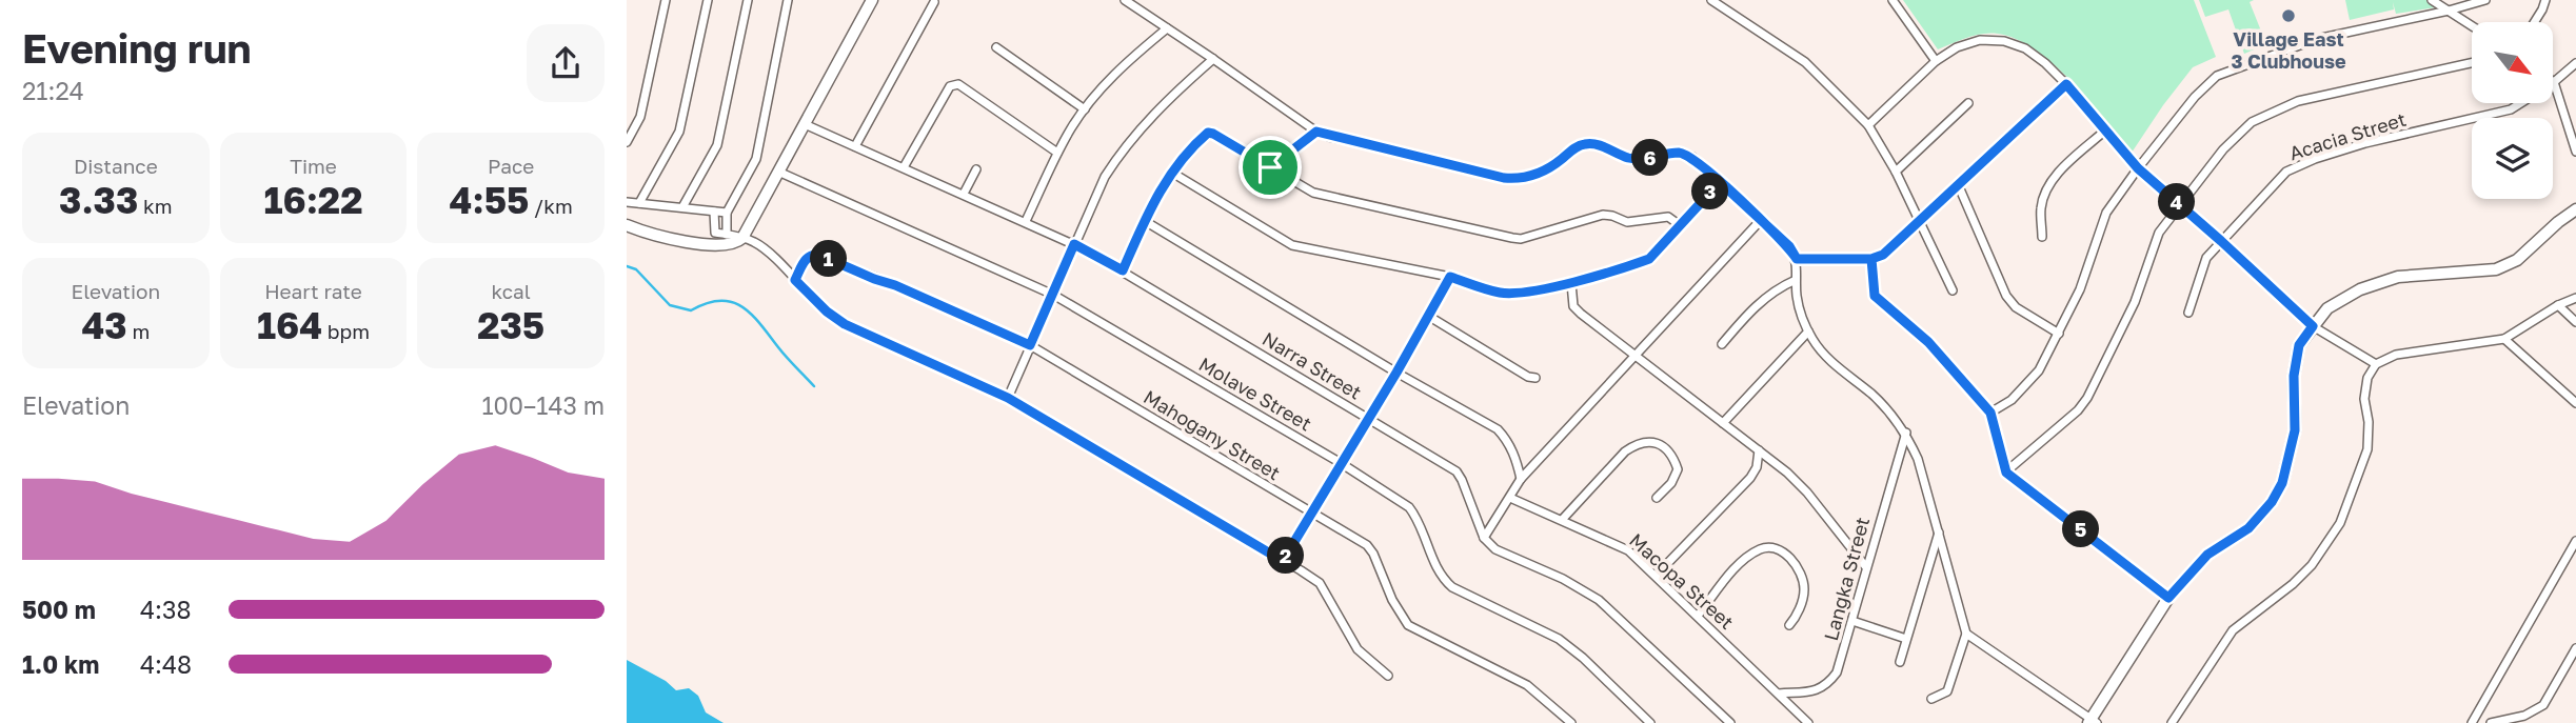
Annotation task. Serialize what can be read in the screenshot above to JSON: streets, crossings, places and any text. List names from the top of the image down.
{
  "streets": {
    "street": [
      "Acacia Street",
      "Narra Street",
      "Molave Street",
      "Mahogany Street",
      "Langka Street",
      "Macopa Street"
    ]
  },
  "crossings": [
    ["Langka Street", "Macopa Street"]
  ],
  "places": ["Village East 3 Clubhouse"],
  "north": "bottom right",
  "page": {
    "heading": ["Evening run", "21:24"],
    "stats": [
      ["Distance", "3.33 km"],
      ["Time", "16:22"],
      ["Pace", "4:55 /km"],
      ["Elevation", "43 m"],
      ["Heart rate", "164 bpm"],
      ["kcal", "235"]
    ],
    "pins": [
      "6",
      "3",
      "4",
      "1",
      "5",
      "2"
    ],
    "chart": ["Elevation", "100–143 m"],
    "list": [
      {
        "name": "500 m",
        "note": "4:38"
      },
      {
        "name": "1.0 km",
        "note": "4:48"
      }
    ]
  }
}
